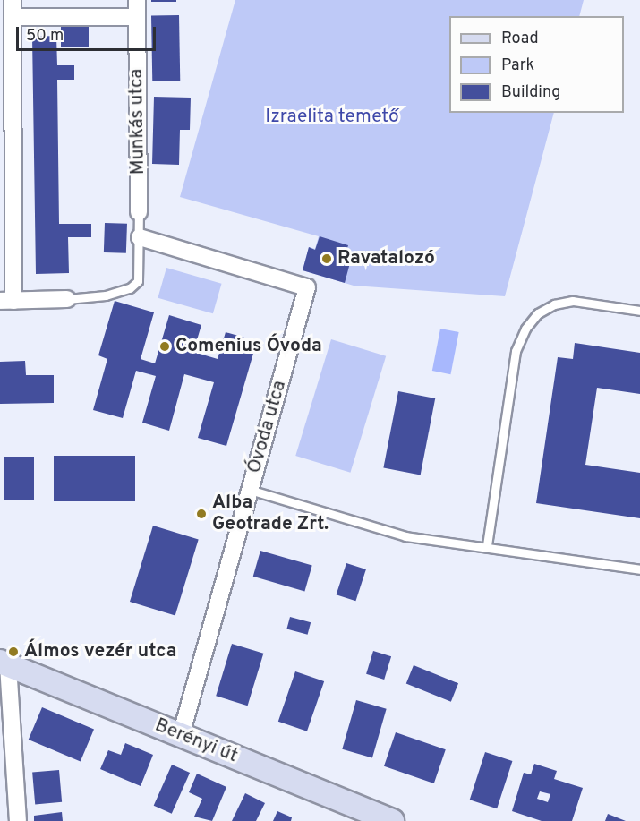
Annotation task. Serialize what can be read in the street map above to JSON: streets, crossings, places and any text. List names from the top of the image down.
{
  "streets": {
    "main road": ["Berényi út"],
    "street": ["Munkás utca", "Óvoda utca"]
  },
  "crossings": [
    ["Óvoda utca", "Berényi út"]
  ],
  "parks": ["Izraelita temető"],
  "places": [
    "Ravatalozó",
    "Comenius Óvoda",
    "Alba Geotrade Zrt.",
    "Álmos vezér utca"
  ],
  "legend": ["Road", "Park", "Building"],
  "scale_bar": "50 m"
}
